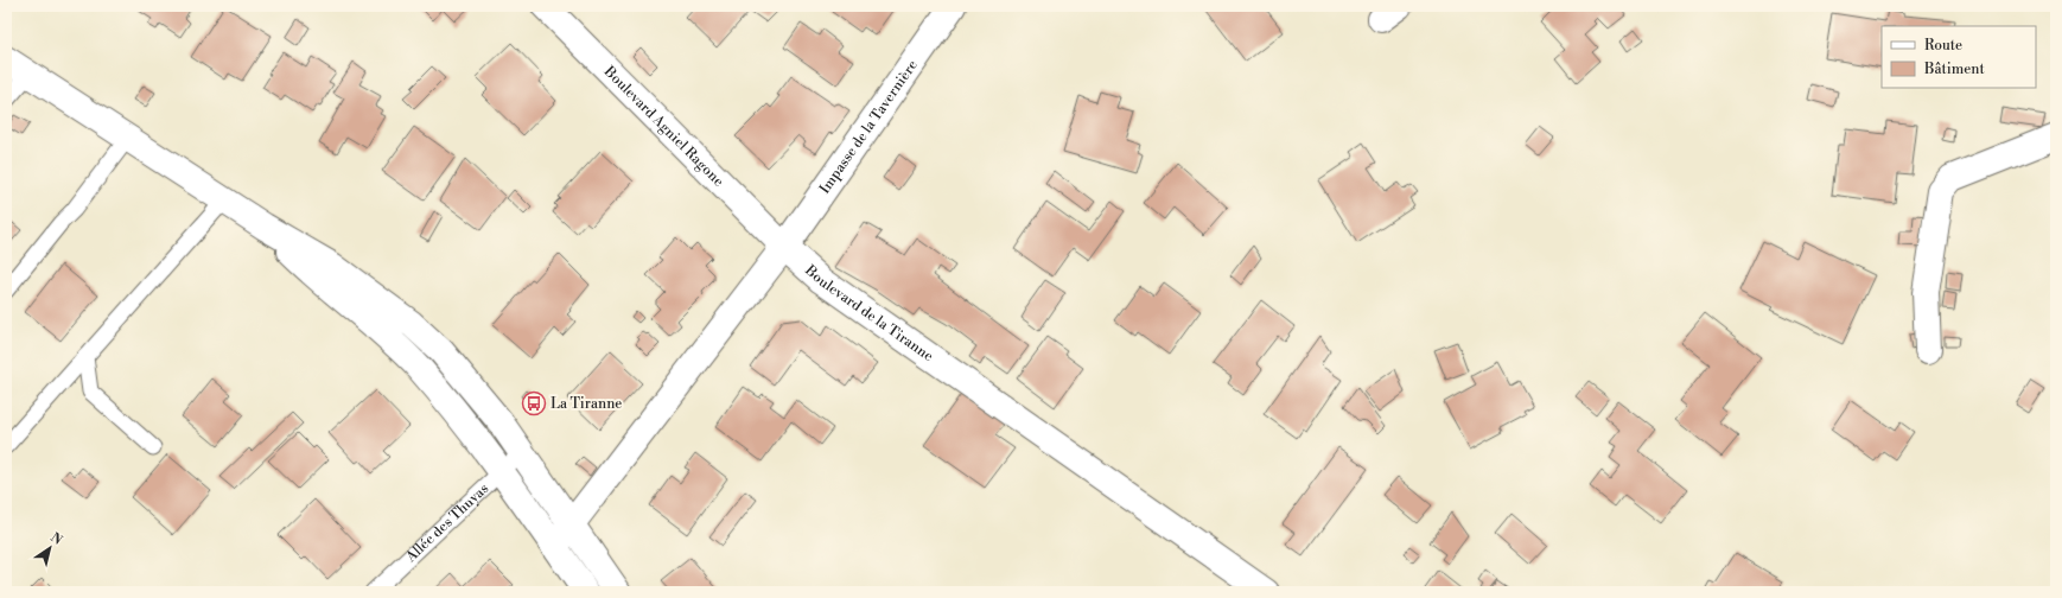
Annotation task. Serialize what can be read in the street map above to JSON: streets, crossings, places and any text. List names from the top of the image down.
{
  "streets": {
    "street": ["Boulevard Agniel Ragone", "Impasse de la Tavernière", "Boulevard de la Tiranne"],
    "lane": ["Allée des Thuyas"]
  },
  "crossings": [
    ["Boulevard Agniel Ragone", "Impasse de la Tavernière"],
    ["Boulevard Agniel Ragone", "Boulevard de la Tiranne"],
    ["Impasse de la Tavernière", "Boulevard de la Tiranne"]
  ],
  "places": {
    "bus stop": ["La Tiranne"]
  },
  "legend": ["Route", "Bâtiment"],
  "north": "top right"
}
